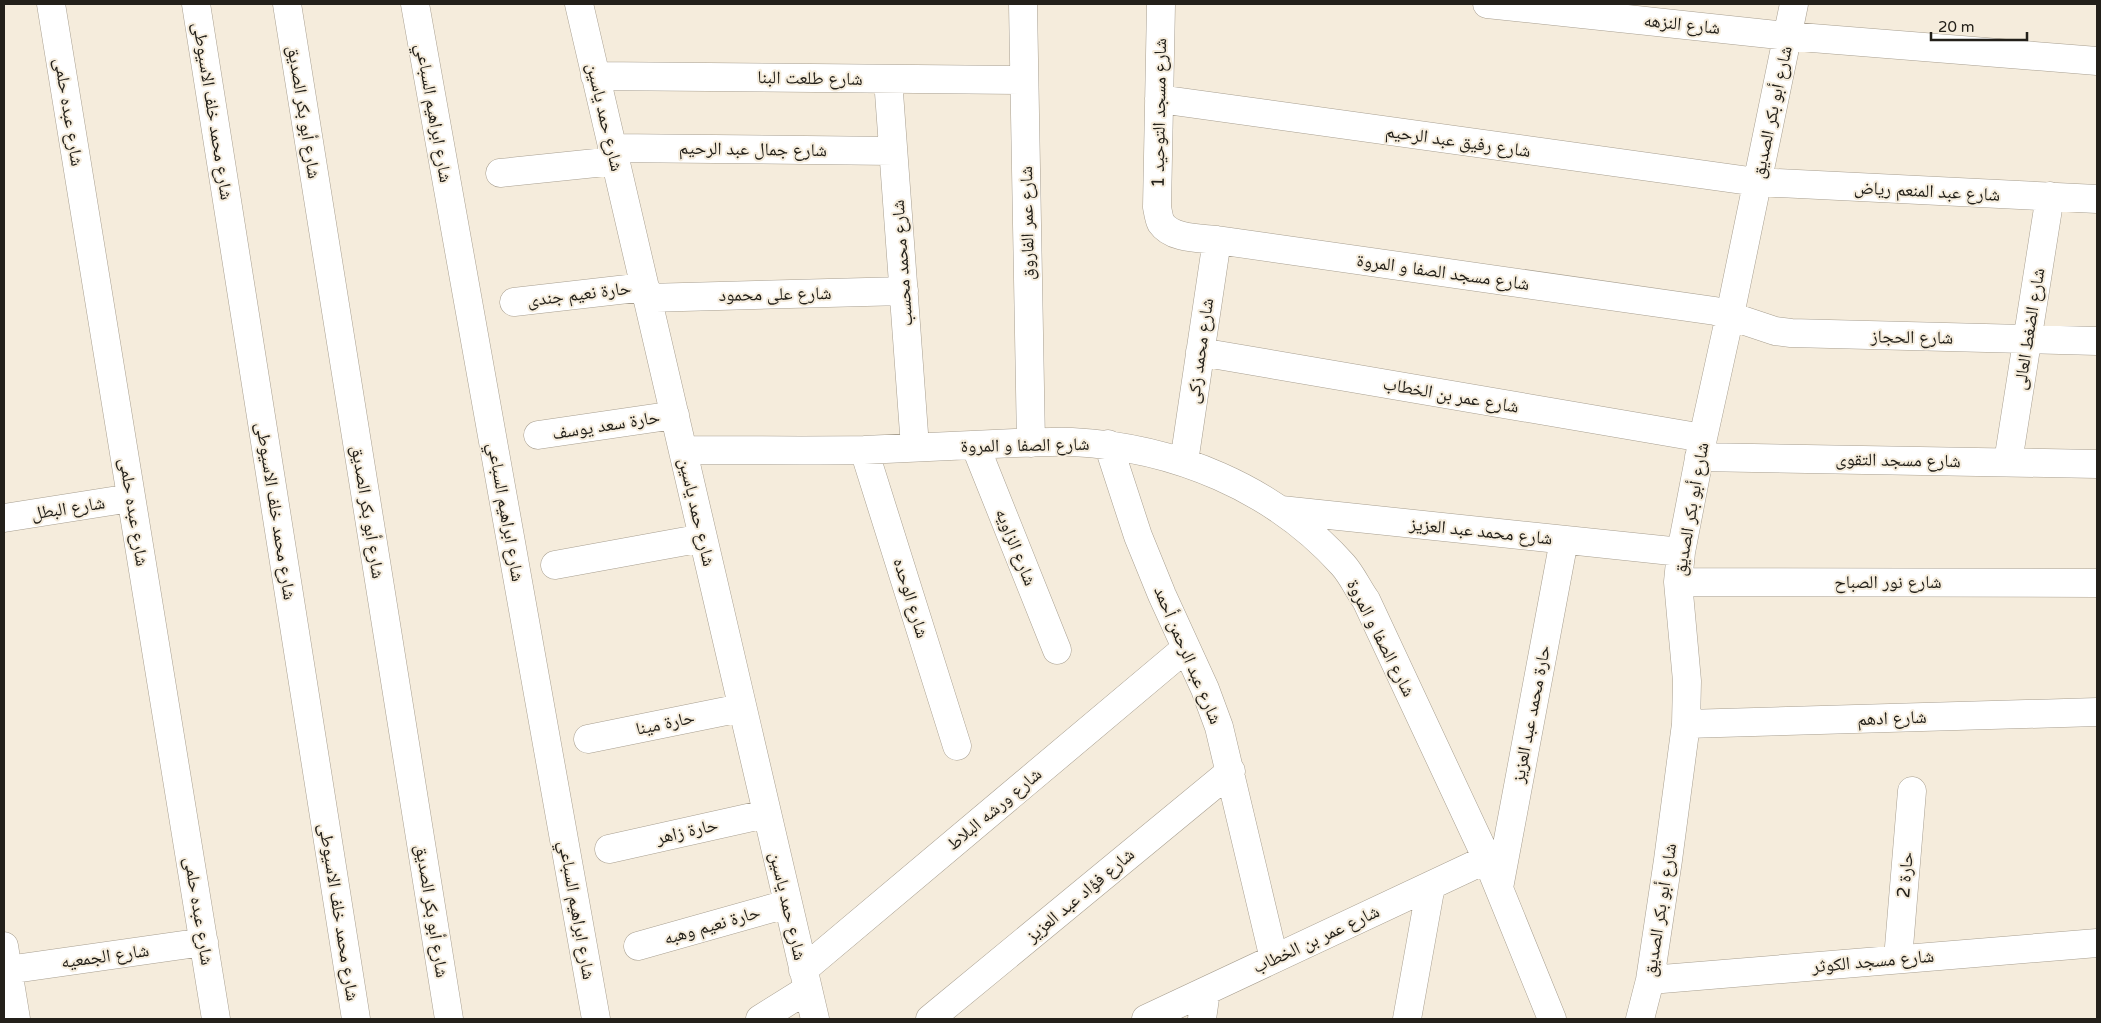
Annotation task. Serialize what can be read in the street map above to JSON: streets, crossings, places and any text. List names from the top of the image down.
{
  "streets": {
    "street": [
      "شارع النزهه",
      "شارع طلعت البنا",
      "شارع محمد خلف الاسيوطى",
      "شارع عبده حلمى",
      "شارع أبو بكر الصديق",
      "شارع ابراهيم السباعي",
      "شارع مسجد التوحيد 1",
      "شارع حمد ياسين",
      "شارع رفيق عبد الرحيم",
      "شارع جمال عبد الرحيم",
      "شارع عبد المنعم رياض",
      "شارع عمر الفاروق",
      "شارع محمد محسب",
      "شارع مسجد الصفا و المروة",
      "حارة نعيم جندى",
      "شارع على محمود",
      "شارع الضغط العالى",
      "شارع الحجاز",
      "شارع محمد زكى",
      "شارع عمر بن الخطاب",
      "حارة سعد يوسف",
      "شارع الصفا و المروة",
      "شارع مسجد التقوى",
      "شارع البطل",
      "شارع محمد عبد العزيز",
      "شارع الزاويه",
      "شارع نور الصباح",
      "شارع الوحده",
      "شارع عبد الرحمن أحمد",
      "حارة محمد عبد العزيز",
      "شارع ادهم",
      "حارة مينا",
      "شارع ورشه البلاط",
      "حارة زاهر",
      "حارة 2",
      "شارع فؤاد عبد العزيز",
      "حارة نعيم وهبه",
      "شارع الجمعيه",
      "شارع مسجد الكوثر"
    ]
  },
  "crossings": [
    ["شارع النزهه", "شارع أبو بكر الصديق"],
    ["شارع طلعت البنا", "شارع حمد ياسين"],
    ["شارع طلعت البنا", "شارع عمر الفاروق"],
    ["شارع طلعت البنا", "شارع محمد محسب"],
    ["شارع عبده حلمى", "شارع البطل"],
    ["شارع عبده حلمى", "شارع الجمعيه"],
    ["شارع أبو بكر الصديق", "شارع رفيق عبد الرحيم"],
    ["شارع أبو بكر الصديق", "شارع عبد المنعم رياض"],
    ["شارع أبو بكر الصديق", "شارع مسجد الصفا و المروة"],
    ["شارع أبو بكر الصديق", "شارع الحجاز"],
    ["شارع أبو بكر الصديق", "شارع عمر بن الخطاب"],
    ["شارع أبو بكر الصديق", "شارع مسجد التقوى"],
    ["شارع أبو بكر الصديق", "شارع محمد عبد العزيز"],
    ["شارع أبو بكر الصديق", "شارع نور الصباح"],
    ["شارع أبو بكر الصديق", "شارع ادهم"],
    ["شارع أبو بكر الصديق", "شارع مسجد الكوثر"],
    ["شارع مسجد التوحيد 1", "شارع رفيق عبد الرحيم"],
    ["شارع مسجد التوحيد 1", "شارع مسجد الصفا و المروة"],
    ["شارع حمد ياسين", "شارع جمال عبد الرحيم"],
    ["شارع حمد ياسين", "حارة نعيم جندى"],
    ["شارع حمد ياسين", "شارع على محمود"],
    ["شارع حمد ياسين", "حارة سعد يوسف"],
    ["شارع حمد ياسين", "شارع الصفا و المروة"],
    ["شارع حمد ياسين", "حارة مينا"],
    ["شارع حمد ياسين", "شارع ورشه البلاط"],
    ["شارع حمد ياسين", "حارة زاهر"],
    ["شارع حمد ياسين", "حارة نعيم وهبه"],
    ["شارع رفيق عبد الرحيم", "شارع عبد المنعم رياض"],
    ["شارع جمال عبد الرحيم", "شارع محمد محسب"],
    ["شارع عبد المنعم رياض", "شارع الضغط العالى"],
    ["شارع عمر الفاروق", "شارع الصفا و المروة"],
    ["شارع محمد محسب", "شارع على محمود"],
    ["شارع محمد محسب", "شارع الصفا و المروة"],
    ["شارع مسجد الصفا و المروة", "شارع الحجاز"],
    ["شارع مسجد الصفا و المروة", "شارع محمد زكى"],
    ["حارة نعيم جندى", "شارع على محمود"],
    ["شارع الضغط العالى", "شارع الحجاز"],
    ["شارع الضغط العالى", "شارع مسجد التقوى"],
    ["شارع محمد زكى", "شارع عمر بن الخطاب"],
    ["شارع محمد زكى", "شارع الصفا و المروة"],
    ["شارع عمر بن الخطاب", "شارع الصفا و المروة"],
    ["شارع عمر بن الخطاب", "شارع مسجد التقوى"],
    ["شارع عمر بن الخطاب", "شارع عبد الرحمن أحمد"],
    ["شارع الصفا و المروة", "شارع محمد عبد العزيز"],
    ["شارع الصفا و المروة", "شارع الزاويه"],
    ["شارع الصفا و المروة", "شارع الوحده"],
    ["شارع الصفا و المروة", "شارع عبد الرحمن أحمد"],
    ["شارع الصفا و المروة", "حارة محمد عبد العزيز"],
    ["شارع محمد عبد العزيز", "حارة محمد عبد العزيز"],
    ["شارع عبد الرحمن أحمد", "شارع ورشه البلاط"],
    ["شارع عبد الرحمن أحمد", "شارع فؤاد عبد العزيز"],
    ["حارة 2", "شارع مسجد الكوثر"]
  ],
  "scale_bar": "20 m"
}
